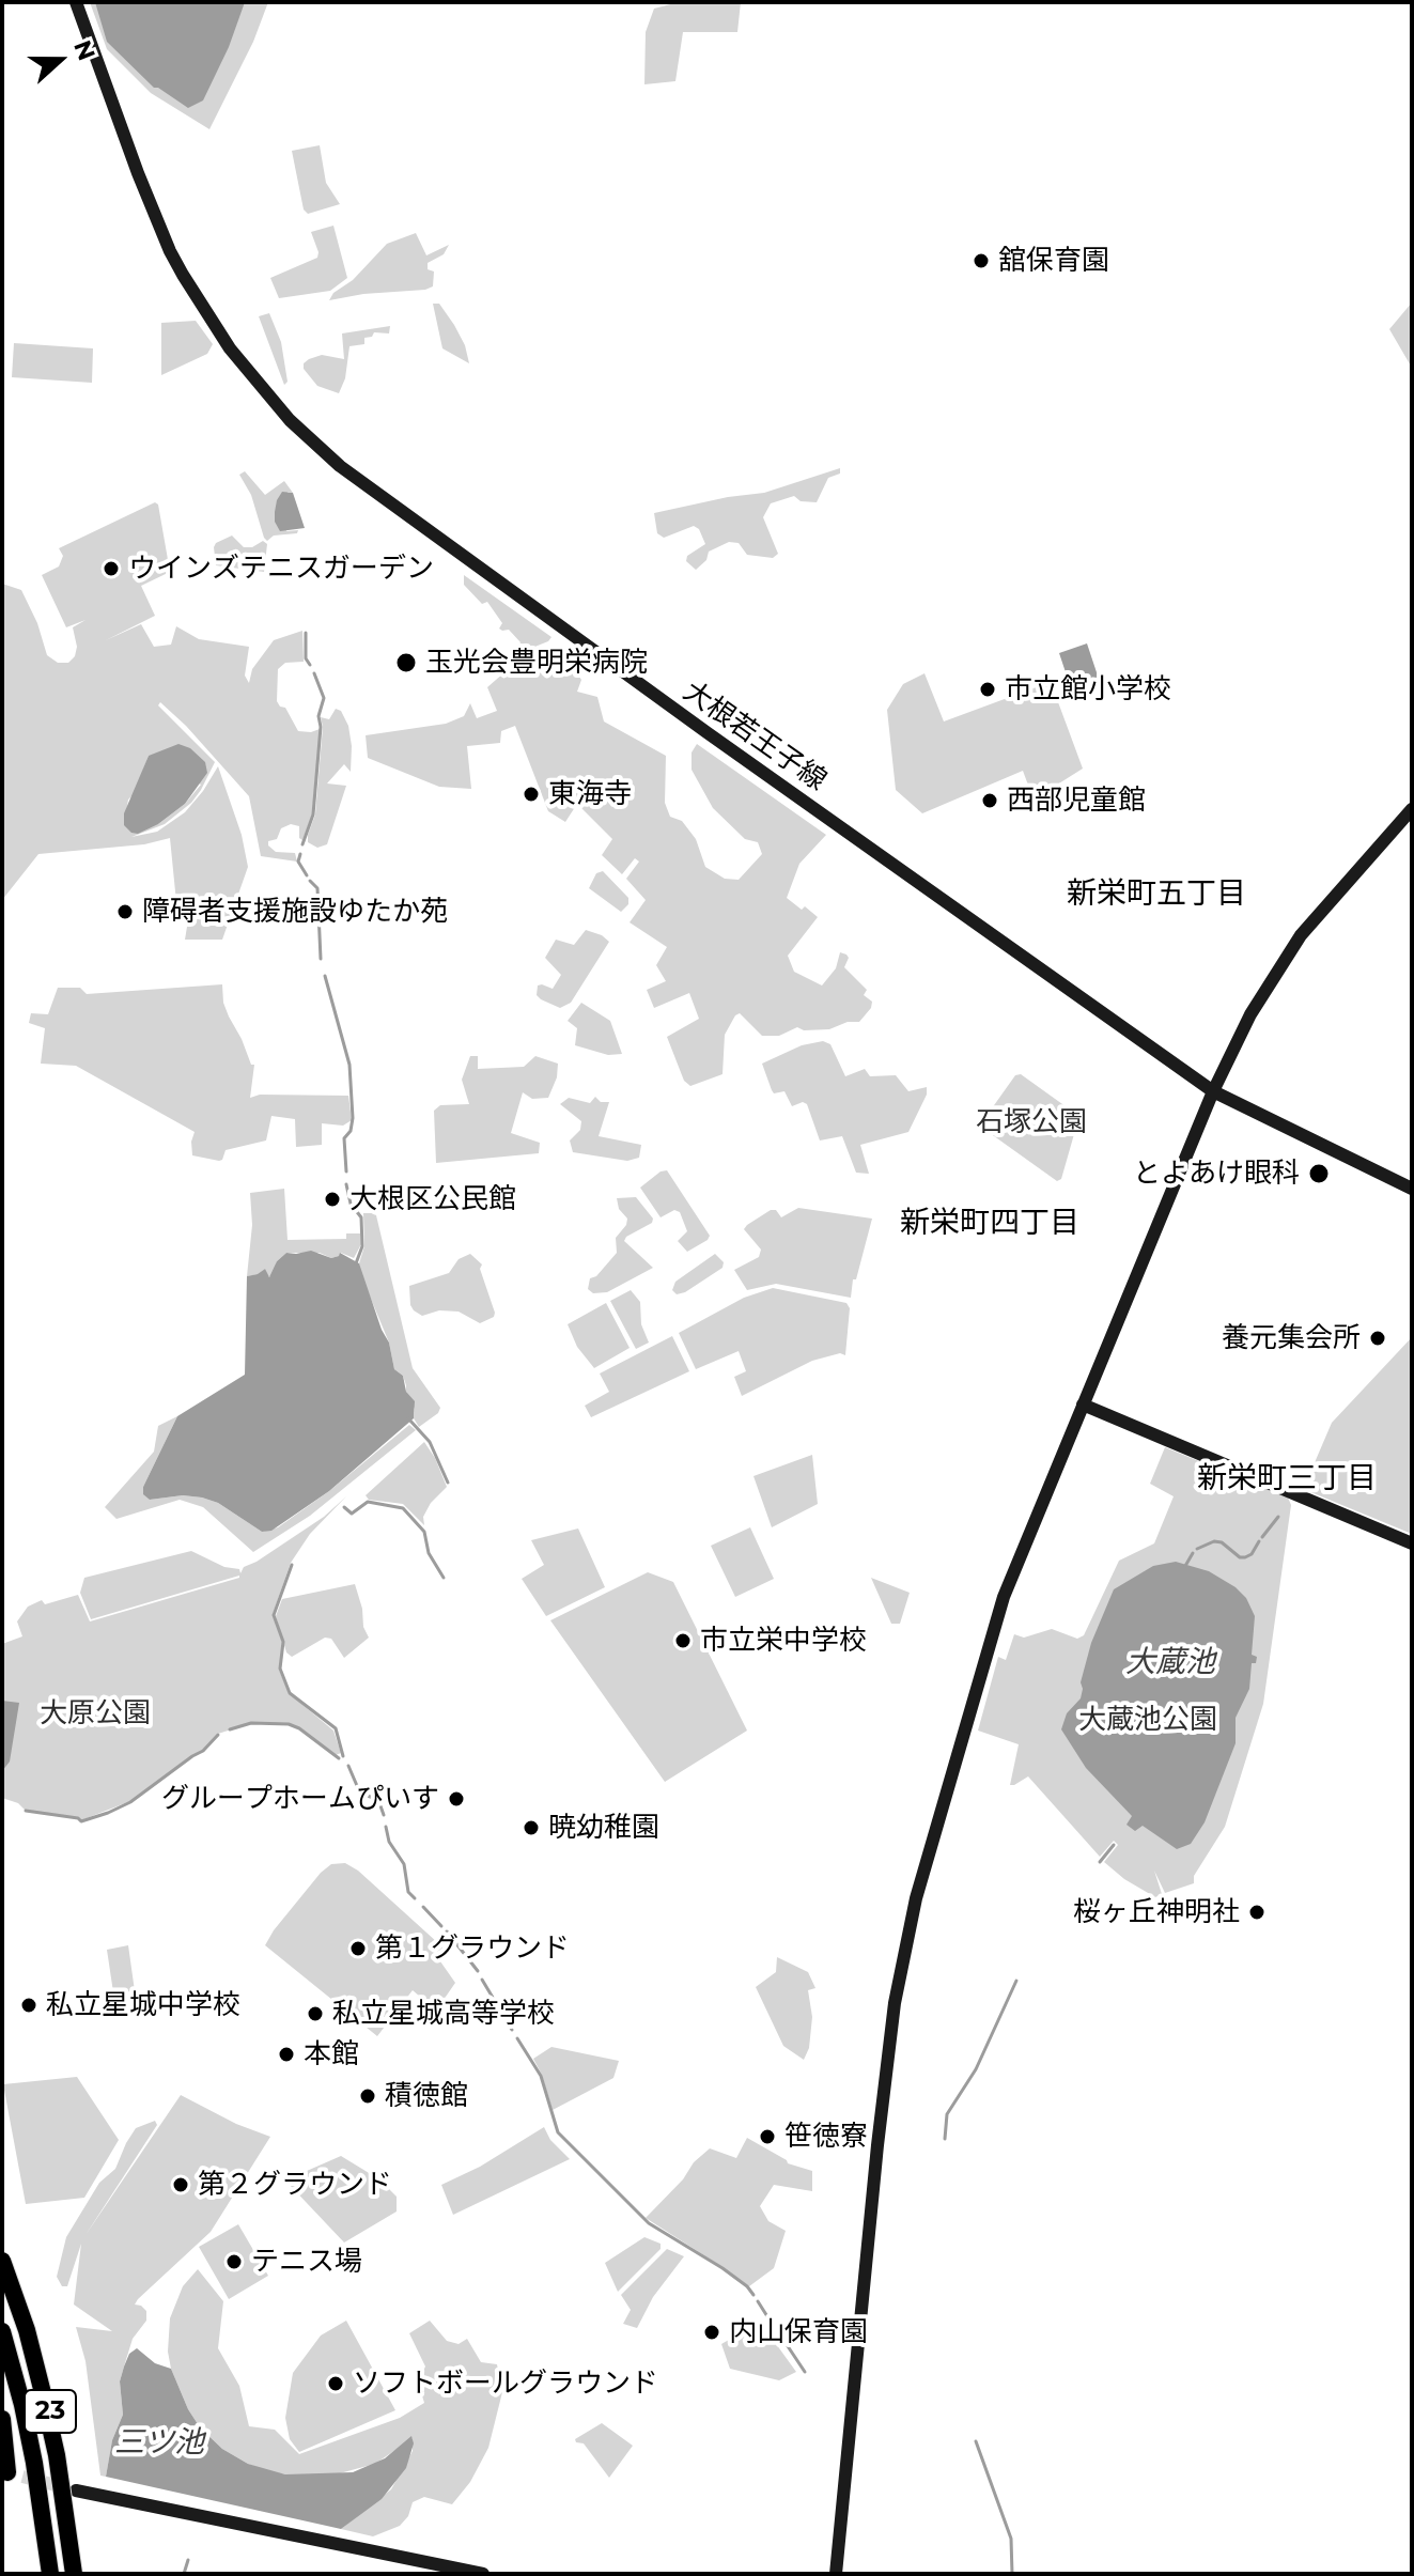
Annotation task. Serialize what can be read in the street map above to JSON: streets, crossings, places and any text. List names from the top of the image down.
{
  "streets": {
    "highway": ["23"],
    "street": ["大根若王子線"]
  },
  "districts": ["新栄町五丁目", "新栄町四丁目", "新栄町三丁目"],
  "water": ["大蔵池", "三ツ池"],
  "parks": ["石塚公園", "大原公園", "大蔵池公園"],
  "places": [
    "舘保育園",
    "ウインズテニスガーデン",
    "玉光会豊明栄病院",
    "市立館小学校",
    "東海寺",
    "西部児童館",
    "障碍者支援施設ゆたか苑",
    "とよあけ眼科",
    "大根区公民館",
    "養元集会所",
    "市立栄中学校",
    "グループホームぴいす",
    "暁幼稚園",
    "桜ヶ丘神明社",
    "第１グラウンド",
    "私立星城中学校",
    "私立星城高等学校",
    "本館",
    "積徳館",
    "笹徳寮",
    "第２グラウンド",
    "テニス場",
    "内山保育園",
    "ソフトボールグラウンド"
  ],
  "north": "right"
}
